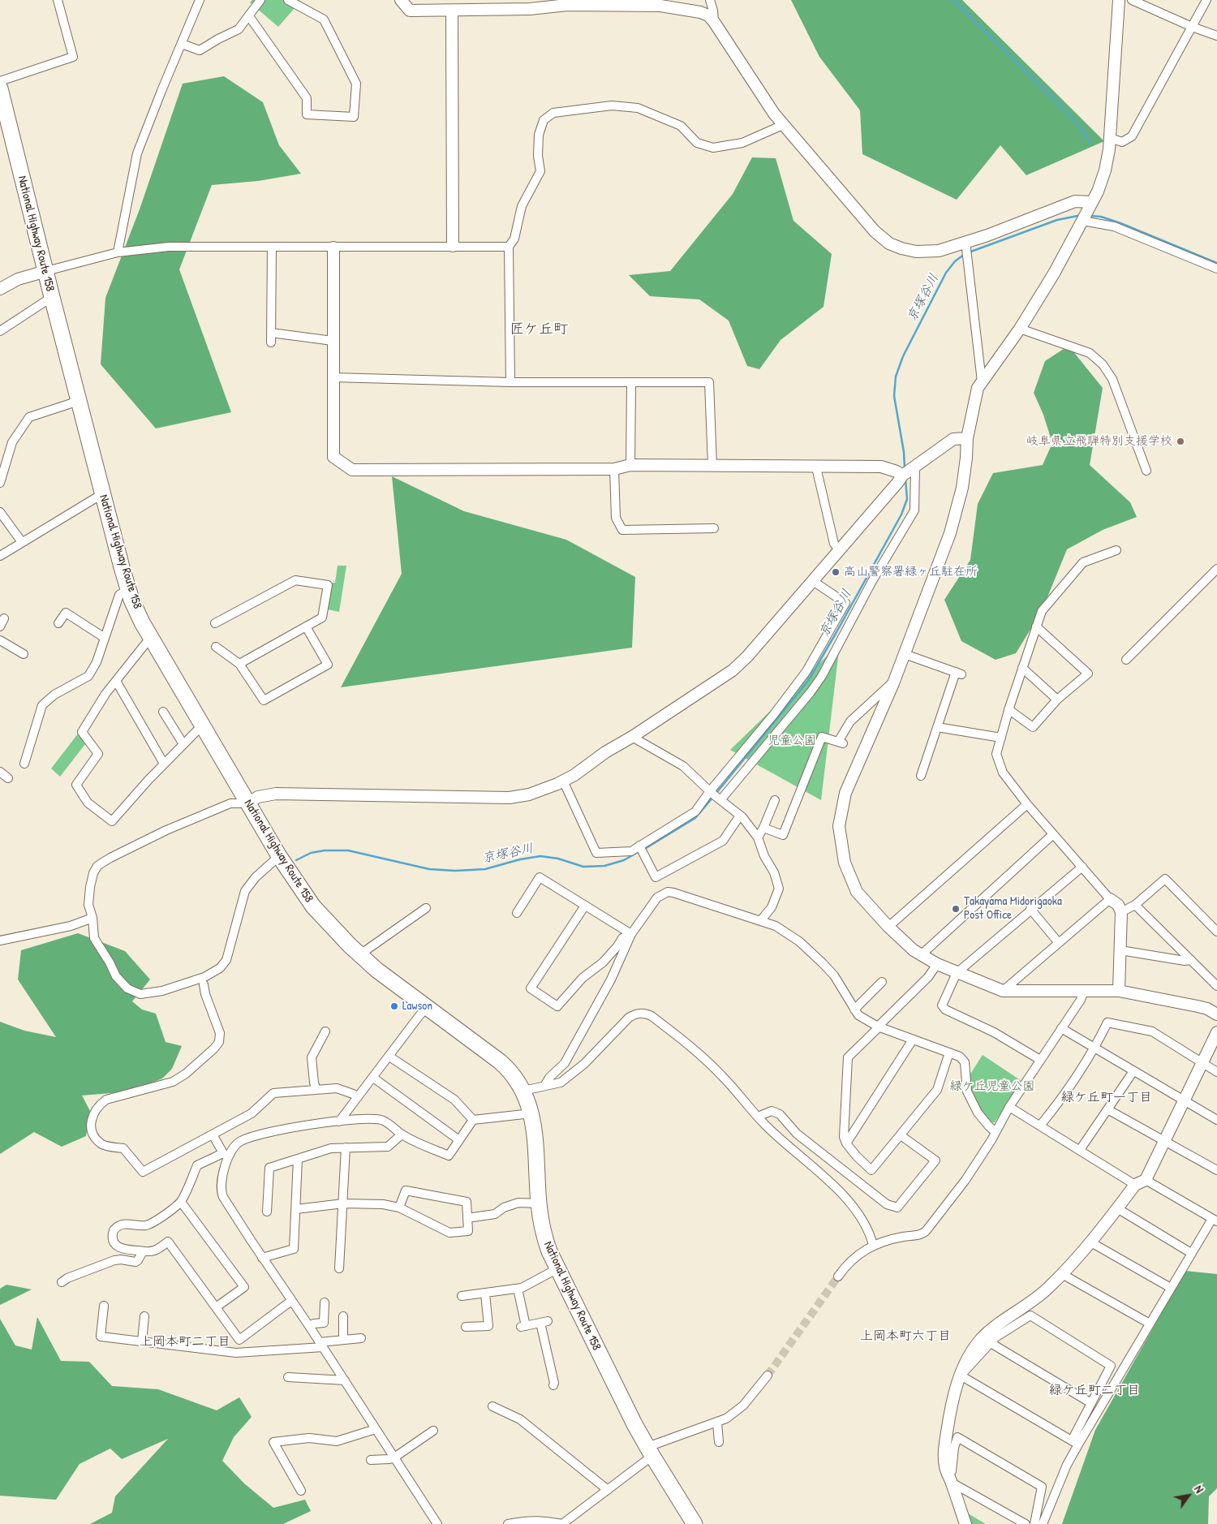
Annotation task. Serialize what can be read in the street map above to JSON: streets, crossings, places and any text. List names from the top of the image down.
{
  "streets": {
    "highway": ["National Highway Route 158"]
  },
  "districts": [
    "匠ケ丘町",
    "緑ケ丘町一丁目",
    "上岡本町六丁目",
    "上岡本町二丁目",
    "緑ケ丘町二丁目"
  ],
  "water": ["京塚谷川"],
  "parks": ["児童公園", "緑ケ丘児童公園"],
  "places": [
    "岐阜県立飛騨特別支援学校",
    "高山警察署緑ヶ丘駐在所",
    "Takayama Midorigaoka Post Office",
    "Lawson"
  ],
  "north": "top right"
}
